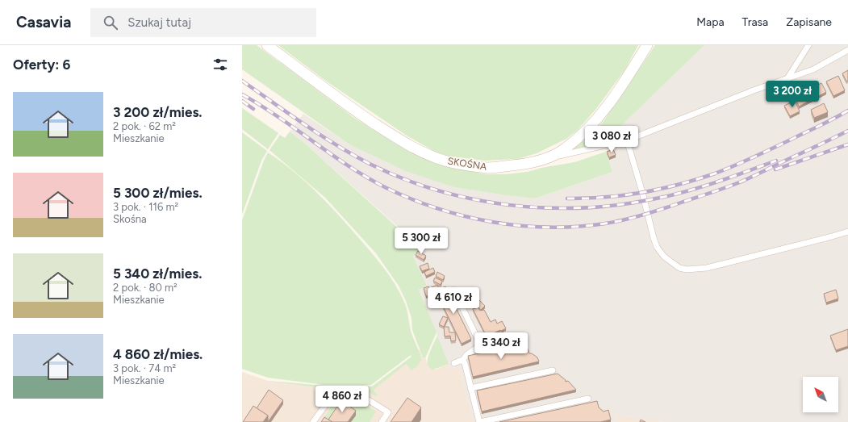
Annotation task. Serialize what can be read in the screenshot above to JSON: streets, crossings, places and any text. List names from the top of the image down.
{
  "streets": {
    "street": ["SKOŚNA"]
  },
  "north": "top left",
  "page": {
    "header": "Casavia",
    "search": "Szukaj tutaj",
    "nav": ["Mapa", "Trasa", "Zapisane"],
    "heading": "Oferty: 6",
    "price": [
      "3 200 zł",
      "3 080 zł",
      "5 300 zł",
      "4 610 zł",
      "5 340 zł",
      "4 860 zł"
    ],
    "list": [
      {
        "name": "3 200 zł/mies.",
        "note": "2 pok. · 62 m² · Mieszkanie"
      },
      {
        "name": "5 300 zł/mies.",
        "note": "3 pok. · 116 m² · Skośna"
      },
      {
        "name": "5 340 zł/mies.",
        "note": "2 pok. · 80 m² · Mieszkanie"
      },
      {
        "name": "4 860 zł/mies.",
        "note": "3 pok. · 74 m² · Mieszkanie"
      }
    ]
  }
}
